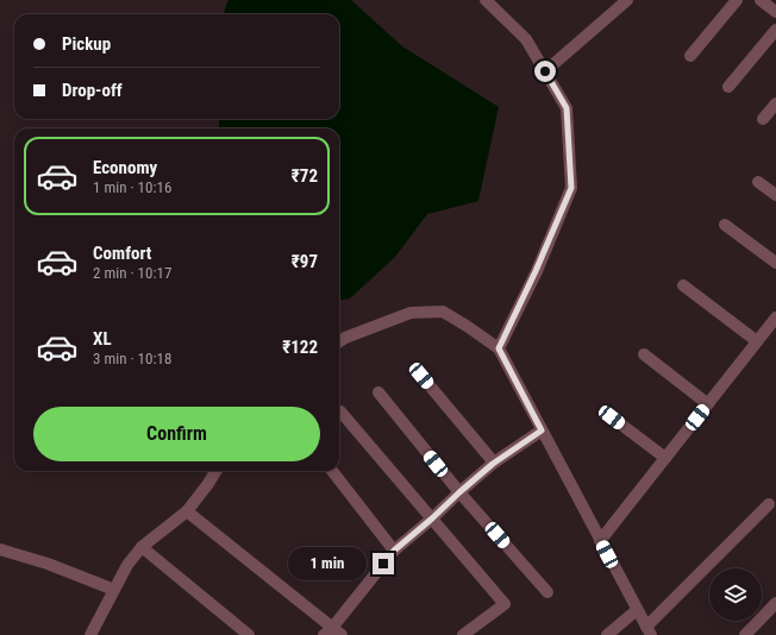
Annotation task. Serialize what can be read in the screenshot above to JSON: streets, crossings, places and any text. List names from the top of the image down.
{
  "page": {
    "banner": ["Pickup", "Drop-off"],
    "list": [
      {
        "name": "Economy",
        "note": "1 min · 10:16",
        "value": "₹72"
      },
      {
        "name": "Comfort",
        "note": "2 min · 10:17",
        "value": "₹97"
      },
      {
        "name": "XL",
        "note": "3 min · 10:18",
        "value": "₹122"
      }
    ],
    "buttons": "Confirm",
    "bubble": "1 min"
  }
}
